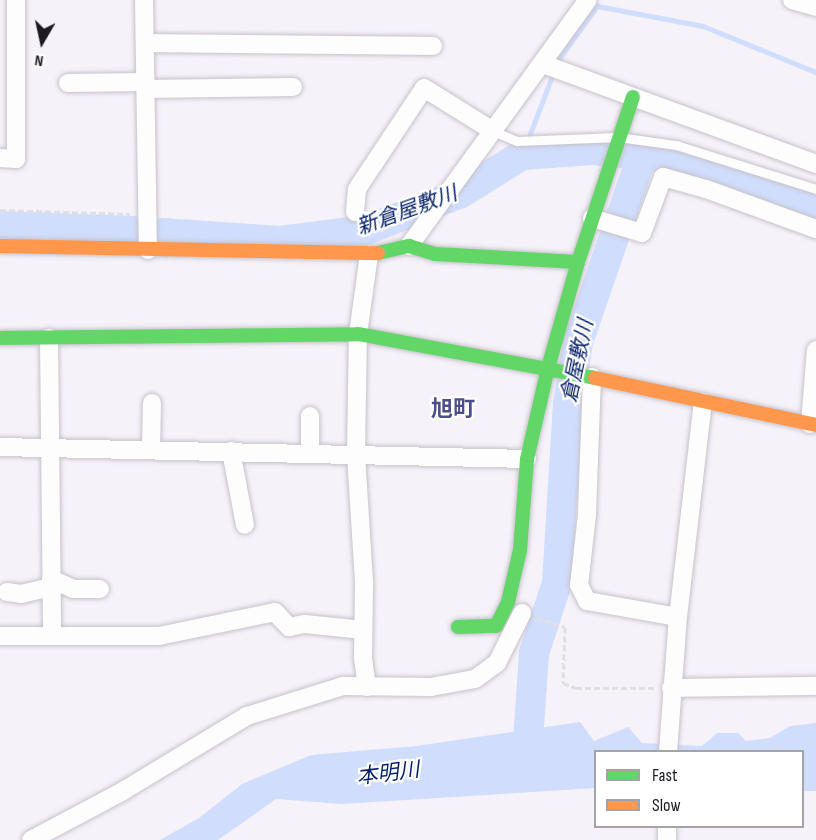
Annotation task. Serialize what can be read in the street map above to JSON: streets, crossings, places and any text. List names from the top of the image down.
{
  "districts": ["旭町"],
  "water": ["新倉屋敷川", "倉屋敷川", "本明川"],
  "legend": ["Fast", "Slow"],
  "north": "bottom"
}
